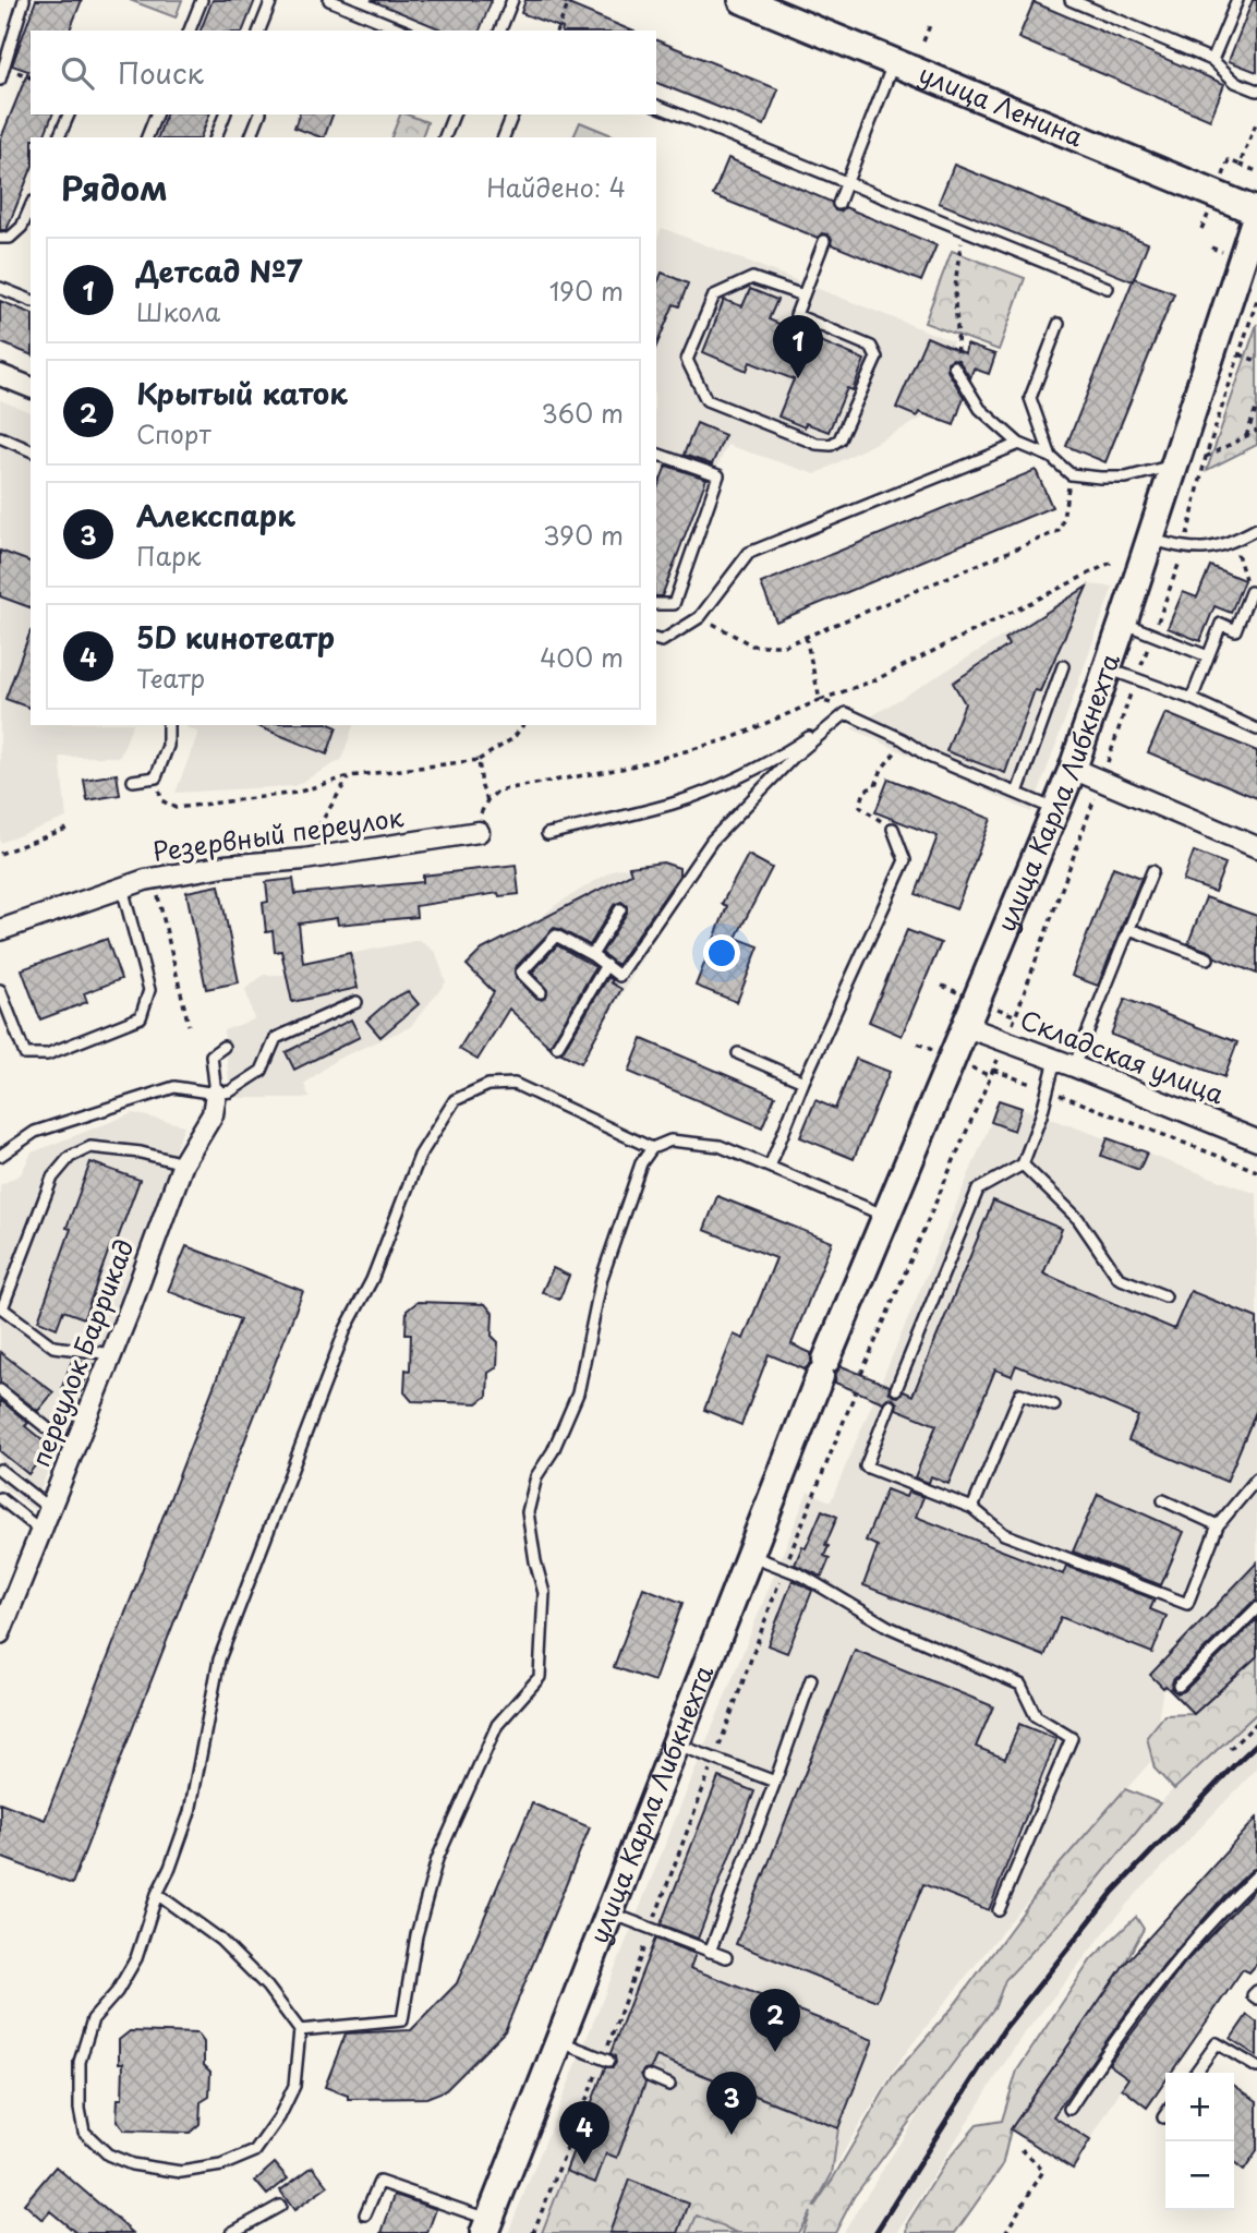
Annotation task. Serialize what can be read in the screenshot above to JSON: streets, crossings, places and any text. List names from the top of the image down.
{
  "streets": {
    "main road": ["улица Ленина", "улица Карла Либкнехта"],
    "street": ["Резервный переулок", "Складская улица", "переулок Баррикад"]
  },
  "crossings": [
    ["улица Ленина", "улица Карла Либкнехта"],
    ["улица Карла Либкнехта", "Складская улица"]
  ],
  "page": {
    "search": "Поиск",
    "heading": ["Рядом", "Найдено: 4"],
    "list": [
      {
        "mark": "1",
        "name": "Детсад №7",
        "note": "Школа",
        "value": "190 m"
      },
      {
        "mark": "2",
        "name": "Крытый каток",
        "note": "Спорт",
        "value": "360 m"
      },
      {
        "mark": "3",
        "name": "Алекспарк",
        "note": "Парк",
        "value": "390 m"
      },
      {
        "mark": "4",
        "name": "5D кинотеатр",
        "note": "Театр",
        "value": "400 m"
      }
    ],
    "pins": [
      "1",
      "2",
      "3",
      "4"
    ],
    "map_buttons": ["+", "−"]
  }
}
